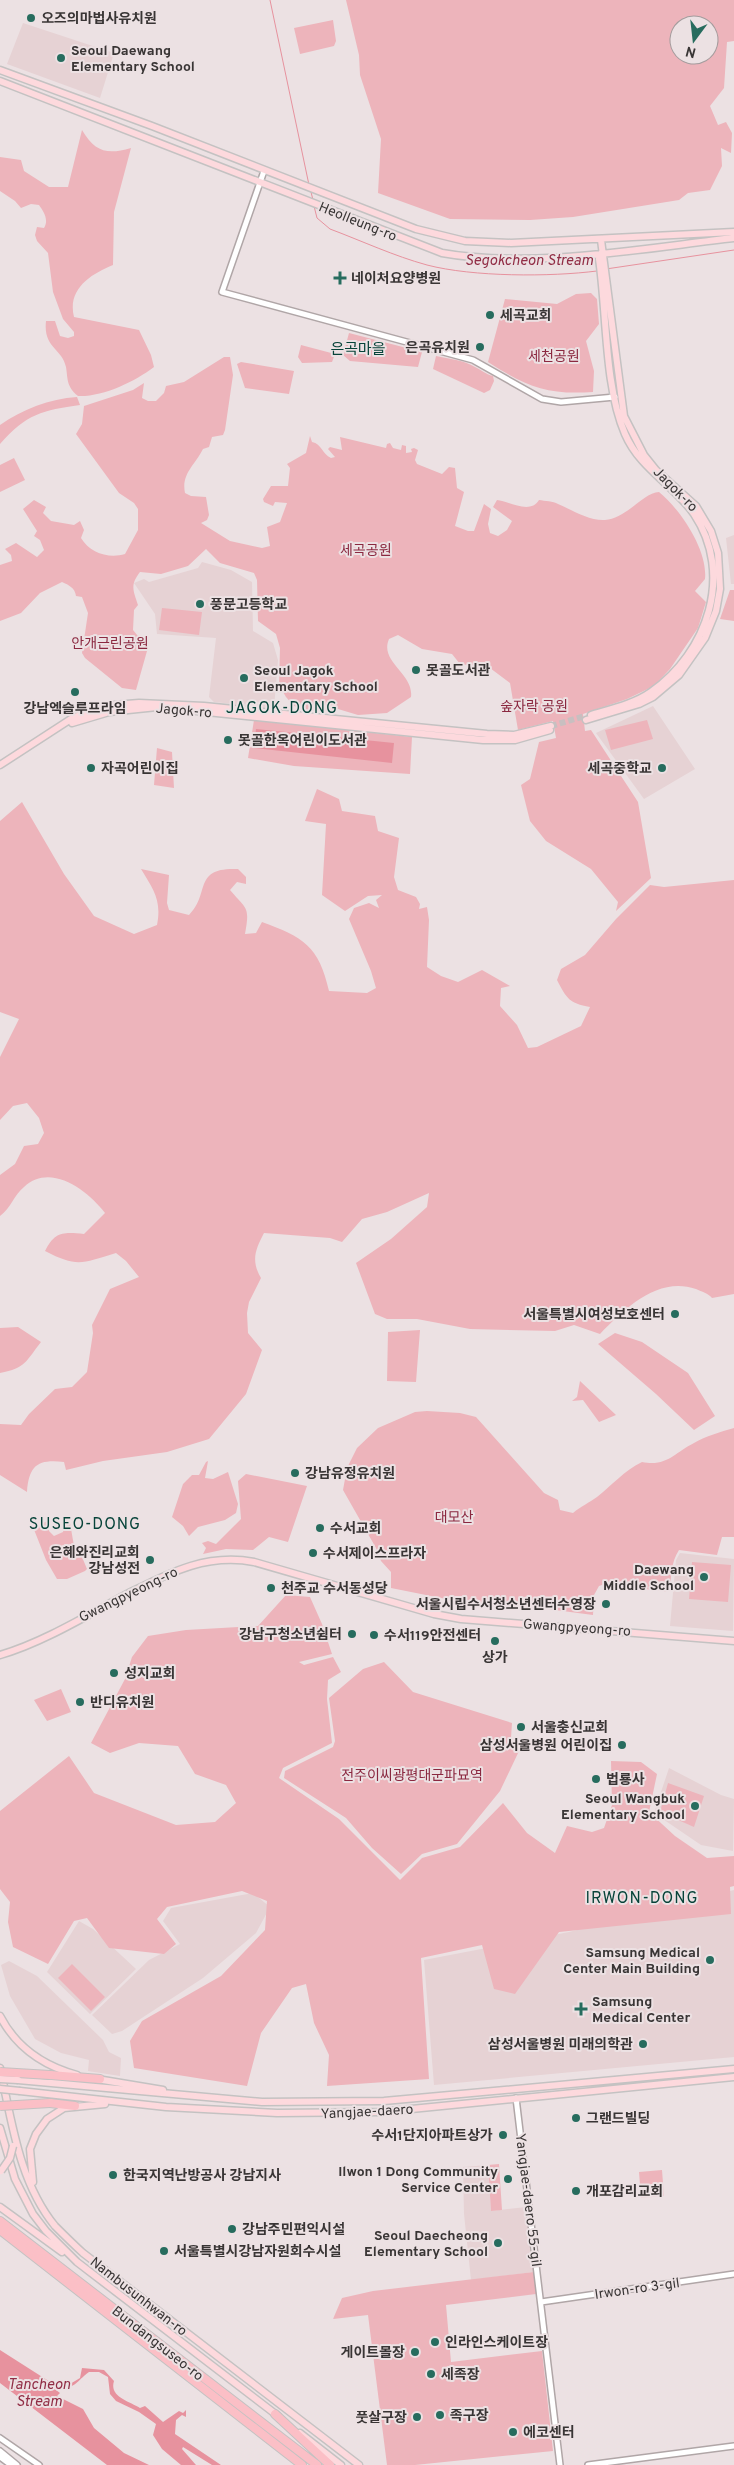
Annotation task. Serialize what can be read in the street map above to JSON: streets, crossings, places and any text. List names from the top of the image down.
{
  "streets": {
    "highway": ["Bundangsuseo-ro"],
    "main road": [
      "Heolleung-ro",
      "Jagok-ro",
      "Gwangpyeong-ro",
      "Yangjae-daero",
      "Nambusunhwan-ro"
    ],
    "street": ["Yangjae-daero 55-gil", "Irwon-ro 3-gil"]
  },
  "crossings": [
    ["Heolleung-ro", "Jagok-ro"],
    ["Yangjae-daero", "Yangjae-daero 55-gil"],
    ["Yangjae-daero 55-gil", "Irwon-ro 3-gil"]
  ],
  "districts": [
    "은곡마을",
    "JAGOK-DONG",
    "SUSEO-DONG",
    "IRWON-DONG"
  ],
  "water": ["Segokcheon Stream", "Tancheon Stream"],
  "parks": [
    "세천공원",
    "세곡공원",
    "안개근린공원",
    "숲자락 공원",
    "대모산",
    "전주이씨광평대군파묘역"
  ],
  "places": {
    "other": [
      "오즈의마법사유치원",
      "Seoul Daewang Elementary School",
      "세곡교회",
      "은곡유치원",
      "풍문고등학교",
      "못골도서관",
      "Seoul Jagok Elementary School",
      "강남엑슬루프라임",
      "못골한옥어린이도서관",
      "자곡어린이집",
      "세곡중학교",
      "서울특별시여성보호센터",
      "강남유정유치원",
      "수서교회",
      "수서제이스프라자",
      "은혜와진리교회 강남성전",
      "Daewang Middle School",
      "천주교 수서동성당",
      "서울시립수서청소년센터수영장",
      "강남구청소년쉼터",
      "수서119안전센터",
      "상가",
      "성지교회",
      "반디유치원",
      "서울충신교회",
      "삼성서울병원 어린이집",
      "법룡사",
      "Seoul Wangbuk Elementary School",
      "Samsung Medical Center Main Building",
      "삼성서울병원 미래의학관",
      "그랜드빌딩",
      "수서1단지아파트상가",
      "한국지역난방공사 강남지사",
      "Ilwon 1 Dong Community Service Center",
      "개포감리교회",
      "강남주민편익시설",
      "Seoul Daecheong Elementary School",
      "서울특별시강남자원회수시설",
      "인라인스케이트장",
      "게이트볼장",
      "세족장",
      "족구장",
      "풋살구장",
      "에코센터"
    ],
    "health": ["네이처요양병원", "Samsung Medical Center"]
  },
  "north": "bottom"
}
